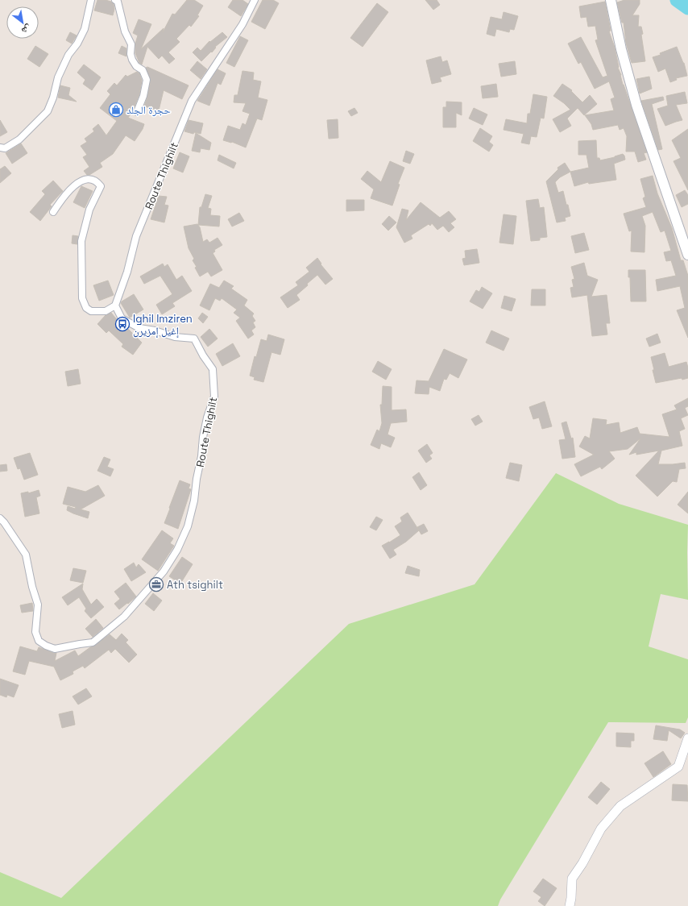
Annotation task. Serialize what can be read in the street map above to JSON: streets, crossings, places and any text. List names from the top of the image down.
{
  "streets": {
    "street": ["Route Thighilt"]
  },
  "places": {
    "shop": ["حجرة الجلد"],
    "bus stop": ["Ighil Imziren إغيل إمزيرن"],
    "office": ["Ath tsighilt"]
  },
  "north": "bottom right"
}
